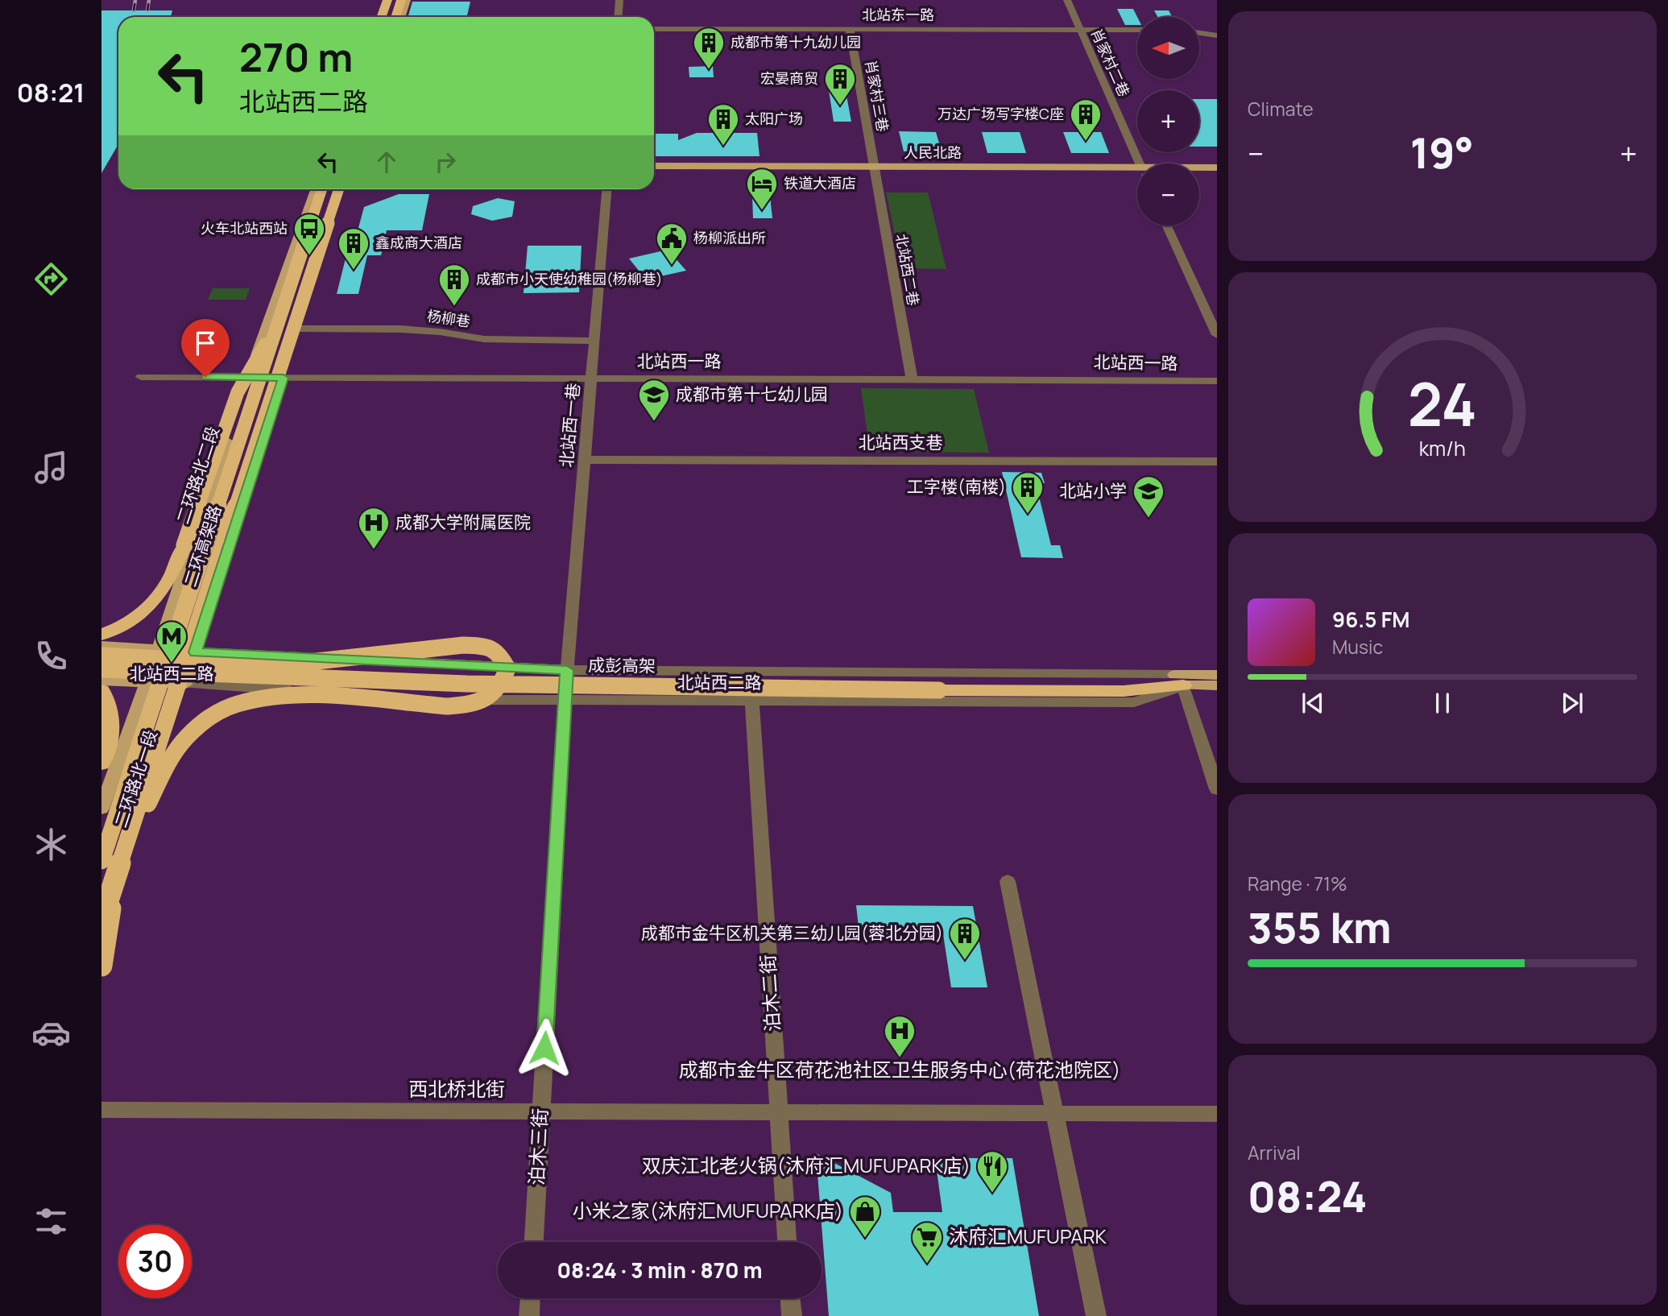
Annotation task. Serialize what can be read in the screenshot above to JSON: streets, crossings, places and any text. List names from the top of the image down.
{
  "streets": {
    "highway": ["二环高架路", "成彭高架"],
    "main road": [
      "人民北路",
      "二环路北二段",
      "北站西二路",
      "二环路北一段"
    ],
    "street": [
      "北站东一路",
      "肖家村二巷",
      "肖家村三巷",
      "北站西二巷",
      "杨柳巷",
      "北站西一路",
      "北站西一巷",
      "北站西支巷",
      "泊木二街",
      "西北桥北街",
      "泊木三街"
    ]
  },
  "crossings": [
    ["北站东一路", "肖家村二巷"],
    ["北站东一路", "肖家村三巷"],
    ["肖家村三巷", "人民北路"],
    ["肖家村三巷", "北站西二巷"],
    ["人民北路", "北站西二巷"],
    ["北站西二巷", "北站西一路"],
    ["杨柳巷", "北站西一巷"],
    ["北站西一路", "北站西一巷"],
    ["北站西一路", "二环路北二段"],
    ["北站西一巷", "北站西支巷"],
    ["北站西一巷", "北站西二路"],
    ["北站西一巷", "泊木三街"],
    ["二环路北二段", "北站西二路"],
    ["二环路北二段", "二环路北一段"],
    ["北站西二路", "二环路北一段"],
    ["北站西二路", "泊木二街"],
    ["北站西二路", "泊木三街"],
    ["泊木二街", "西北桥北街"],
    ["西北桥北街", "泊木三街"]
  ],
  "places": {
    "building": [
      "成都市第十九幼儿园",
      "宏晏商贸",
      "万达广场写字楼C座",
      "太阳广场",
      "鑫成商大酒店",
      "成都市小天使幼稚园(杨柳巷)",
      "工字楼(南楼)",
      "成都市金牛区机关第三幼儿园(蓉北分园)"
    ],
    "hotel": ["铁道大酒店"],
    "bus stop": ["火车北站西站"],
    "public building": ["杨柳派出所"],
    "school or university": ["成都市第十七幼儿园", "北站小学"],
    "hospital": ["成都大学附属医院", "成都市金牛区荷花池社区卫生服务中心(荷花池院区)"],
    "metro station": ["北站西二路"],
    "restaurant": ["双庆江北老火锅(沐府汇MUFUPARK店)"],
    "shop": ["小米之家(沐府汇MUFUPARK店)"],
    "supermarket": ["沐府汇MUFUPARK"]
  },
  "north": "left",
  "page": {
    "tabs": "08:21",
    "tile": [
      "Climate",
      ["Range · 71%", "355 km"],
      ["Arrival", "08:24"]
    ],
    "map_buttons": ["+", "−"],
    "turn": ["270 m", "北站西二路"],
    "heat": ["−", "19°", "+"],
    "song": ["96.5 FM", "Music"],
    "limit": "30",
    "trip": "08:24 · 3 min · 870 m",
    "gauge": ["24", "km/h"]
  }
}
